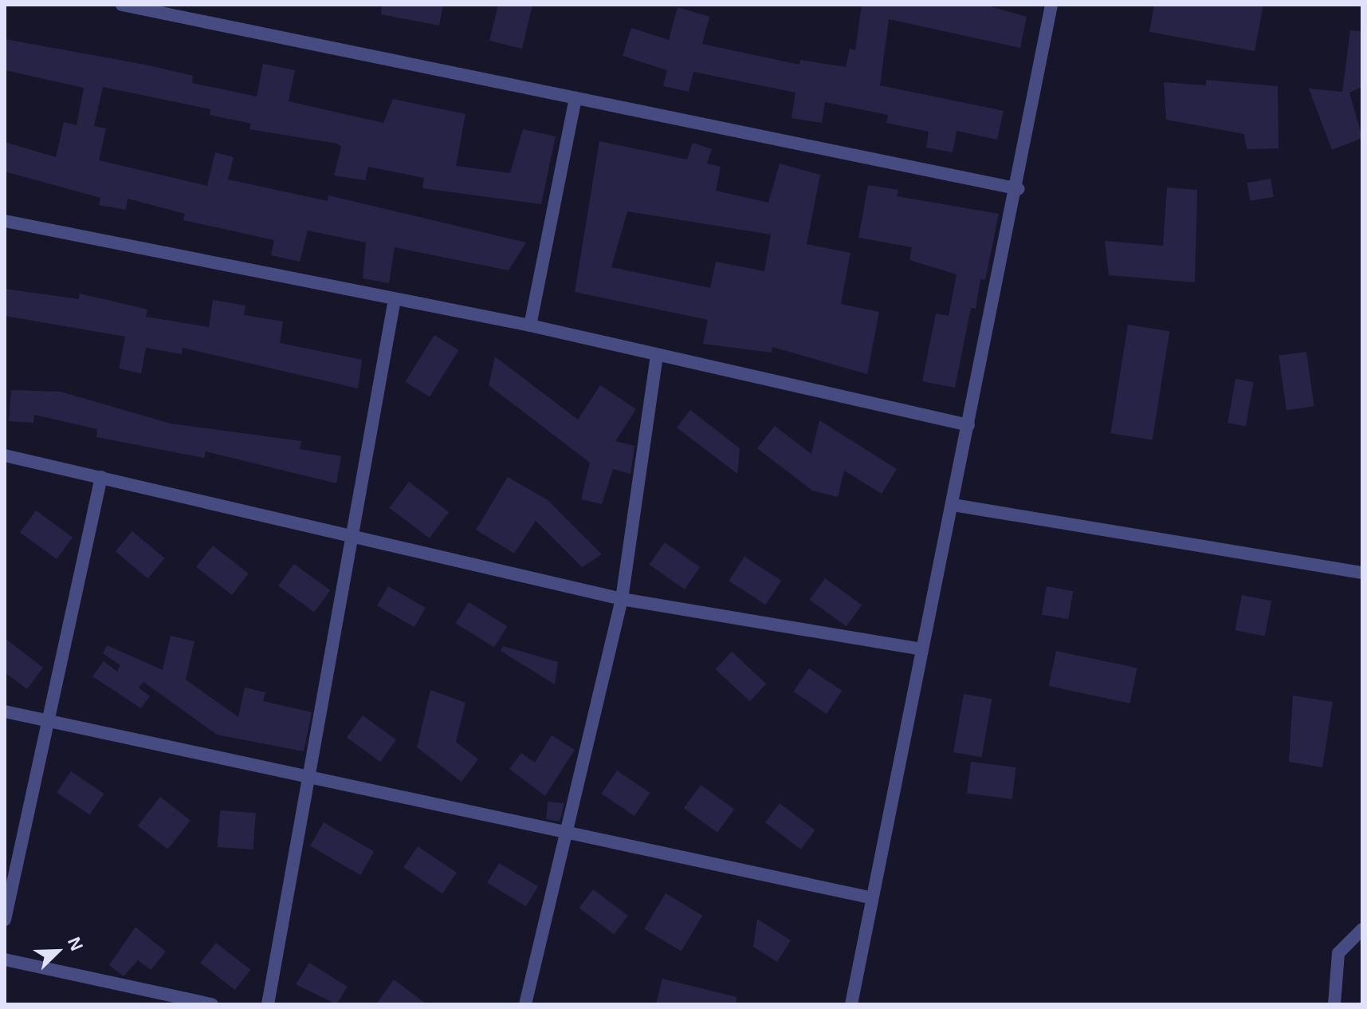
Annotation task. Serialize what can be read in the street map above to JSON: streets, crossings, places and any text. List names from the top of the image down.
{
  "north": "top right"
}
